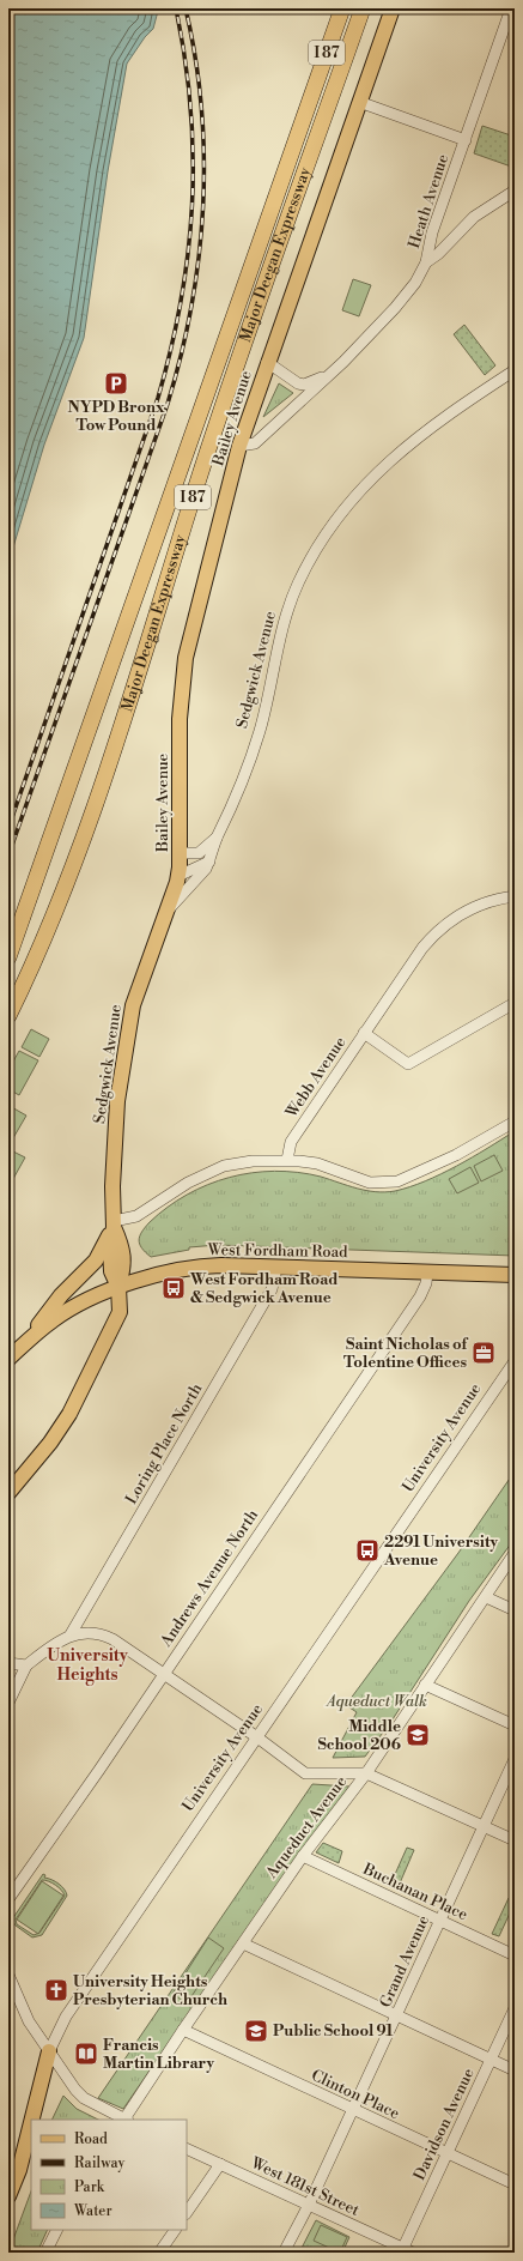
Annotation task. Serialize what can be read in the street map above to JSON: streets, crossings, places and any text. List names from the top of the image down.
{
  "streets": {
    "highway": ["I 87", "Major Deegan Expressway"],
    "main road": [
      "Bailey Avenue",
      "Sedgwick Avenue",
      "West Fordham Road",
      "University Avenue"
    ],
    "street": [
      "Heath Avenue",
      "Webb Avenue",
      "Loring Place North",
      "Andrews Avenue North",
      "Aqueduct Avenue",
      "Buchanan Place",
      "Grand Avenue",
      "Clinton Place",
      "Davidson Avenue",
      "West 181st Street"
    ]
  },
  "crossings": [
    ["Heath Avenue", "Bailey Avenue"],
    ["Bailey Avenue", "Sedgwick Avenue"],
    ["Sedgwick Avenue", "West Fordham Road"],
    ["West Fordham Road", "Loring Place North"],
    ["West Fordham Road", "Andrews Avenue North"],
    ["Aqueduct Avenue", "Buchanan Place"],
    ["Aqueduct Avenue", "Clinton Place"],
    ["Buchanan Place", "Grand Avenue"],
    ["Grand Avenue", "Clinton Place"],
    ["Grand Avenue", "West 181st Street"],
    ["Clinton Place", "Davidson Avenue"],
    ["Davidson Avenue", "West 181st Street"]
  ],
  "districts": ["University Heights"],
  "parks": ["Aqueduct Walk"],
  "places": {
    "parking": ["NYPD Bronx Tow Pound"],
    "bus stop": ["West Fordham Road & Sedgwick Avenue", "2291 University Avenue"],
    "office": ["Saint Nicholas of Tolentine Offices"],
    "school or university": ["Middle School 206", "Public School 91"],
    "church": ["University Heights Presbyterian Church"],
    "library": ["Francis Martin Library"]
  },
  "legend": [
    "Road",
    "Railway",
    "Park",
    "Water"
  ]
}
